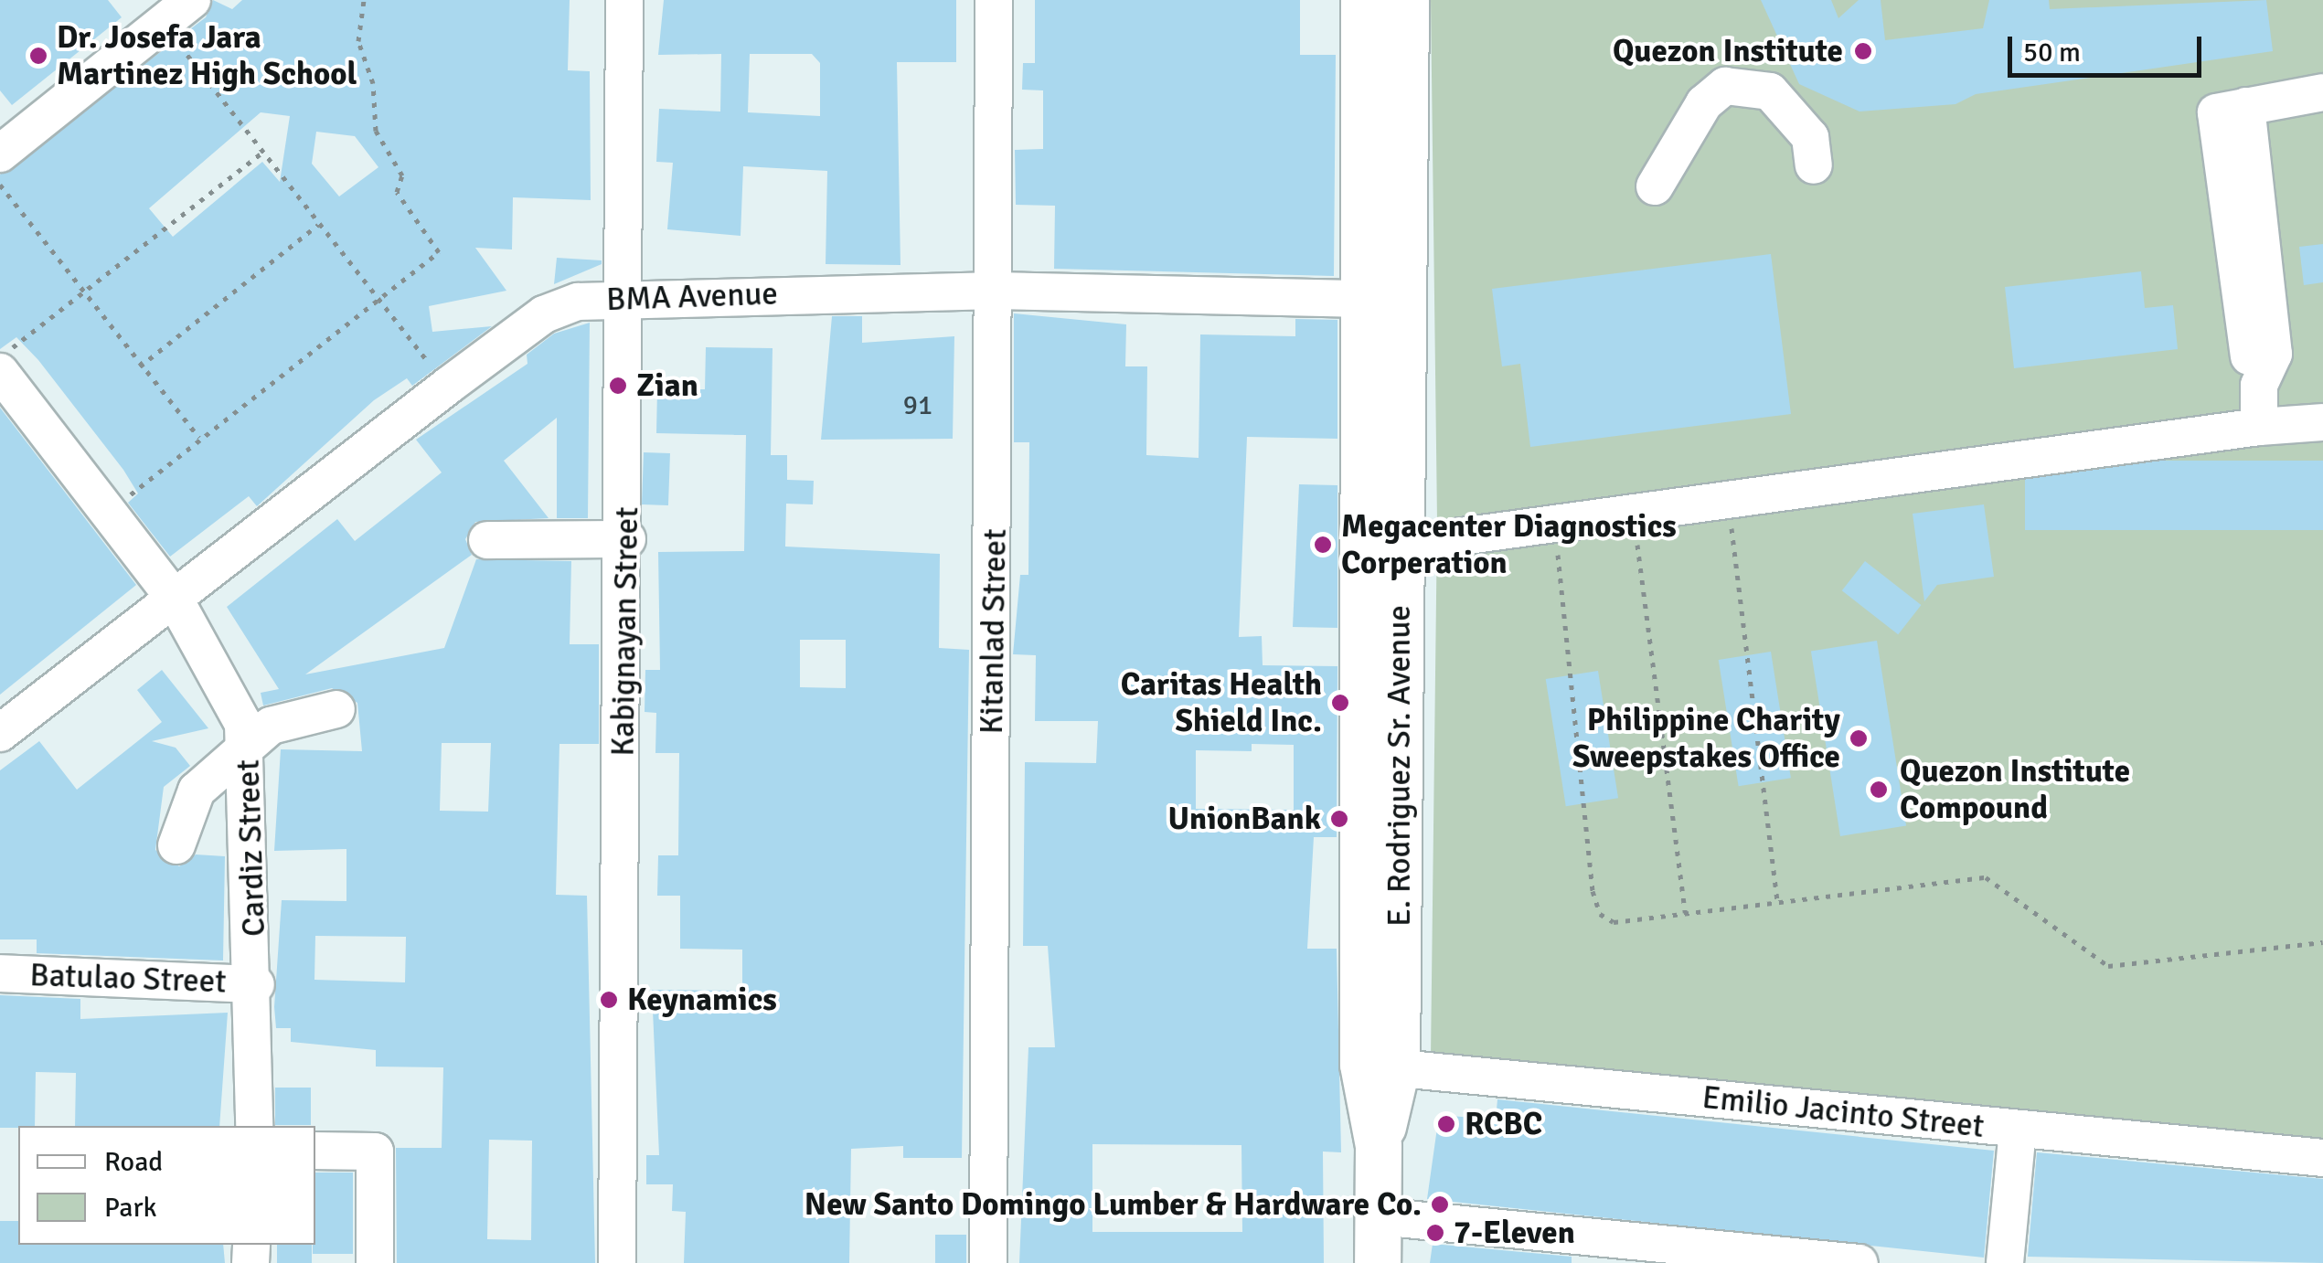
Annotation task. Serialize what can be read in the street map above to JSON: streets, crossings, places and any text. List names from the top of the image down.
{
  "streets": {
    "main road": ["E. Rodriguez Sr. Avenue"],
    "street": [
      "BMA Avenue",
      "Kabignayan Street",
      "Kitanlad Street",
      "Cardiz Street",
      "Batulao Street",
      "Emilio Jacinto Street"
    ]
  },
  "crossings": [
    ["BMA Avenue", "Kabignayan Street"],
    ["BMA Avenue", "Kitanlad Street"],
    ["BMA Avenue", "E. Rodriguez Sr. Avenue"],
    ["BMA Avenue", "Cardiz Street"],
    ["E. Rodriguez Sr. Avenue", "Emilio Jacinto Street"],
    ["Cardiz Street", "Batulao Street"]
  ],
  "places": [
    "Quezon Institute",
    "Dr. Josefa Jara Martinez High School",
    "Zian",
    "Megacenter Diagnostics Corperation",
    "Caritas Health Shield Inc.",
    "Philippine Charity Sweepstakes Office",
    "Quezon Institute Compound",
    "UnionBank",
    "Keynamics",
    "RCBC",
    "New Santo Domingo Lumber & Hardware Co.",
    "7-Eleven"
  ],
  "house_numbers": ["91"],
  "legend": ["Road", "Park"],
  "scale_bar": "50 m"
}
